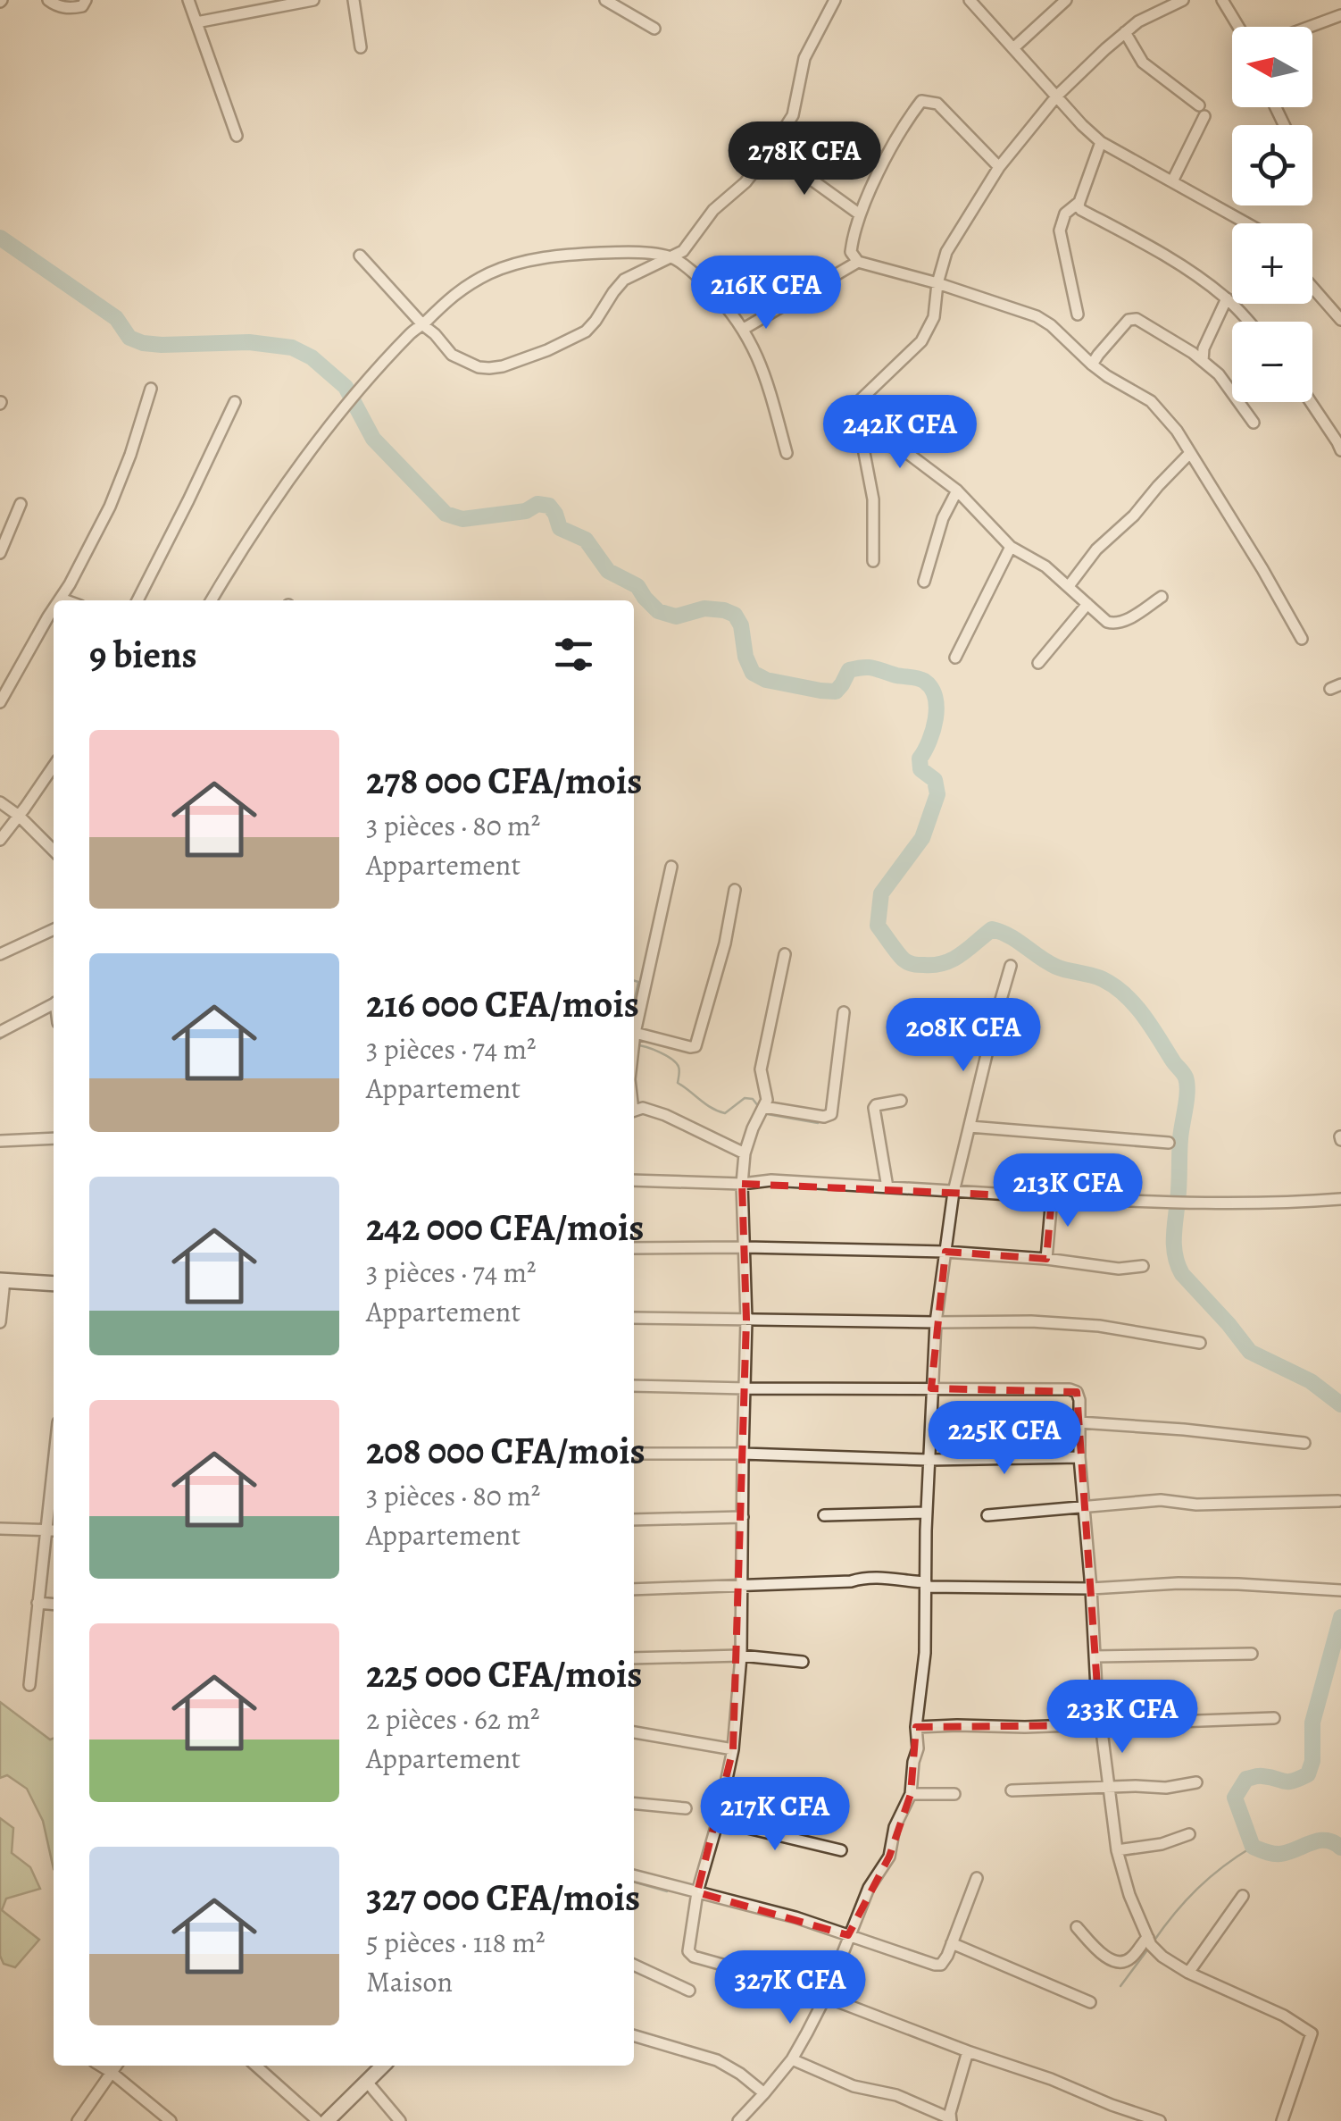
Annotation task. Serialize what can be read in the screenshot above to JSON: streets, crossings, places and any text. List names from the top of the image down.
{
  "north": "left",
  "page": {
    "map_buttons": ["+", "−"],
    "price": [
      "278K CFA",
      "216K CFA",
      "242K CFA",
      "208K CFA",
      "213K CFA",
      "225K CFA",
      "233K CFA",
      "217K CFA",
      "327K CFA"
    ],
    "heading": "9 biens",
    "list": [
      {
        "name": "278 000 CFA/mois",
        "note": "3 pièces · 80 m² · Appartement"
      },
      {
        "name": "216 000 CFA/mois",
        "note": "3 pièces · 74 m² · Appartement"
      },
      {
        "name": "242 000 CFA/mois",
        "note": "3 pièces · 74 m² · Appartement"
      },
      {
        "name": "208 000 CFA/mois",
        "note": "3 pièces · 80 m² · Appartement"
      },
      {
        "name": "225 000 CFA/mois",
        "note": "2 pièces · 62 m² · Appartement"
      },
      {
        "name": "327 000 CFA/mois",
        "note": "5 pièces · 118 m² · Maison"
      }
    ]
  }
}
